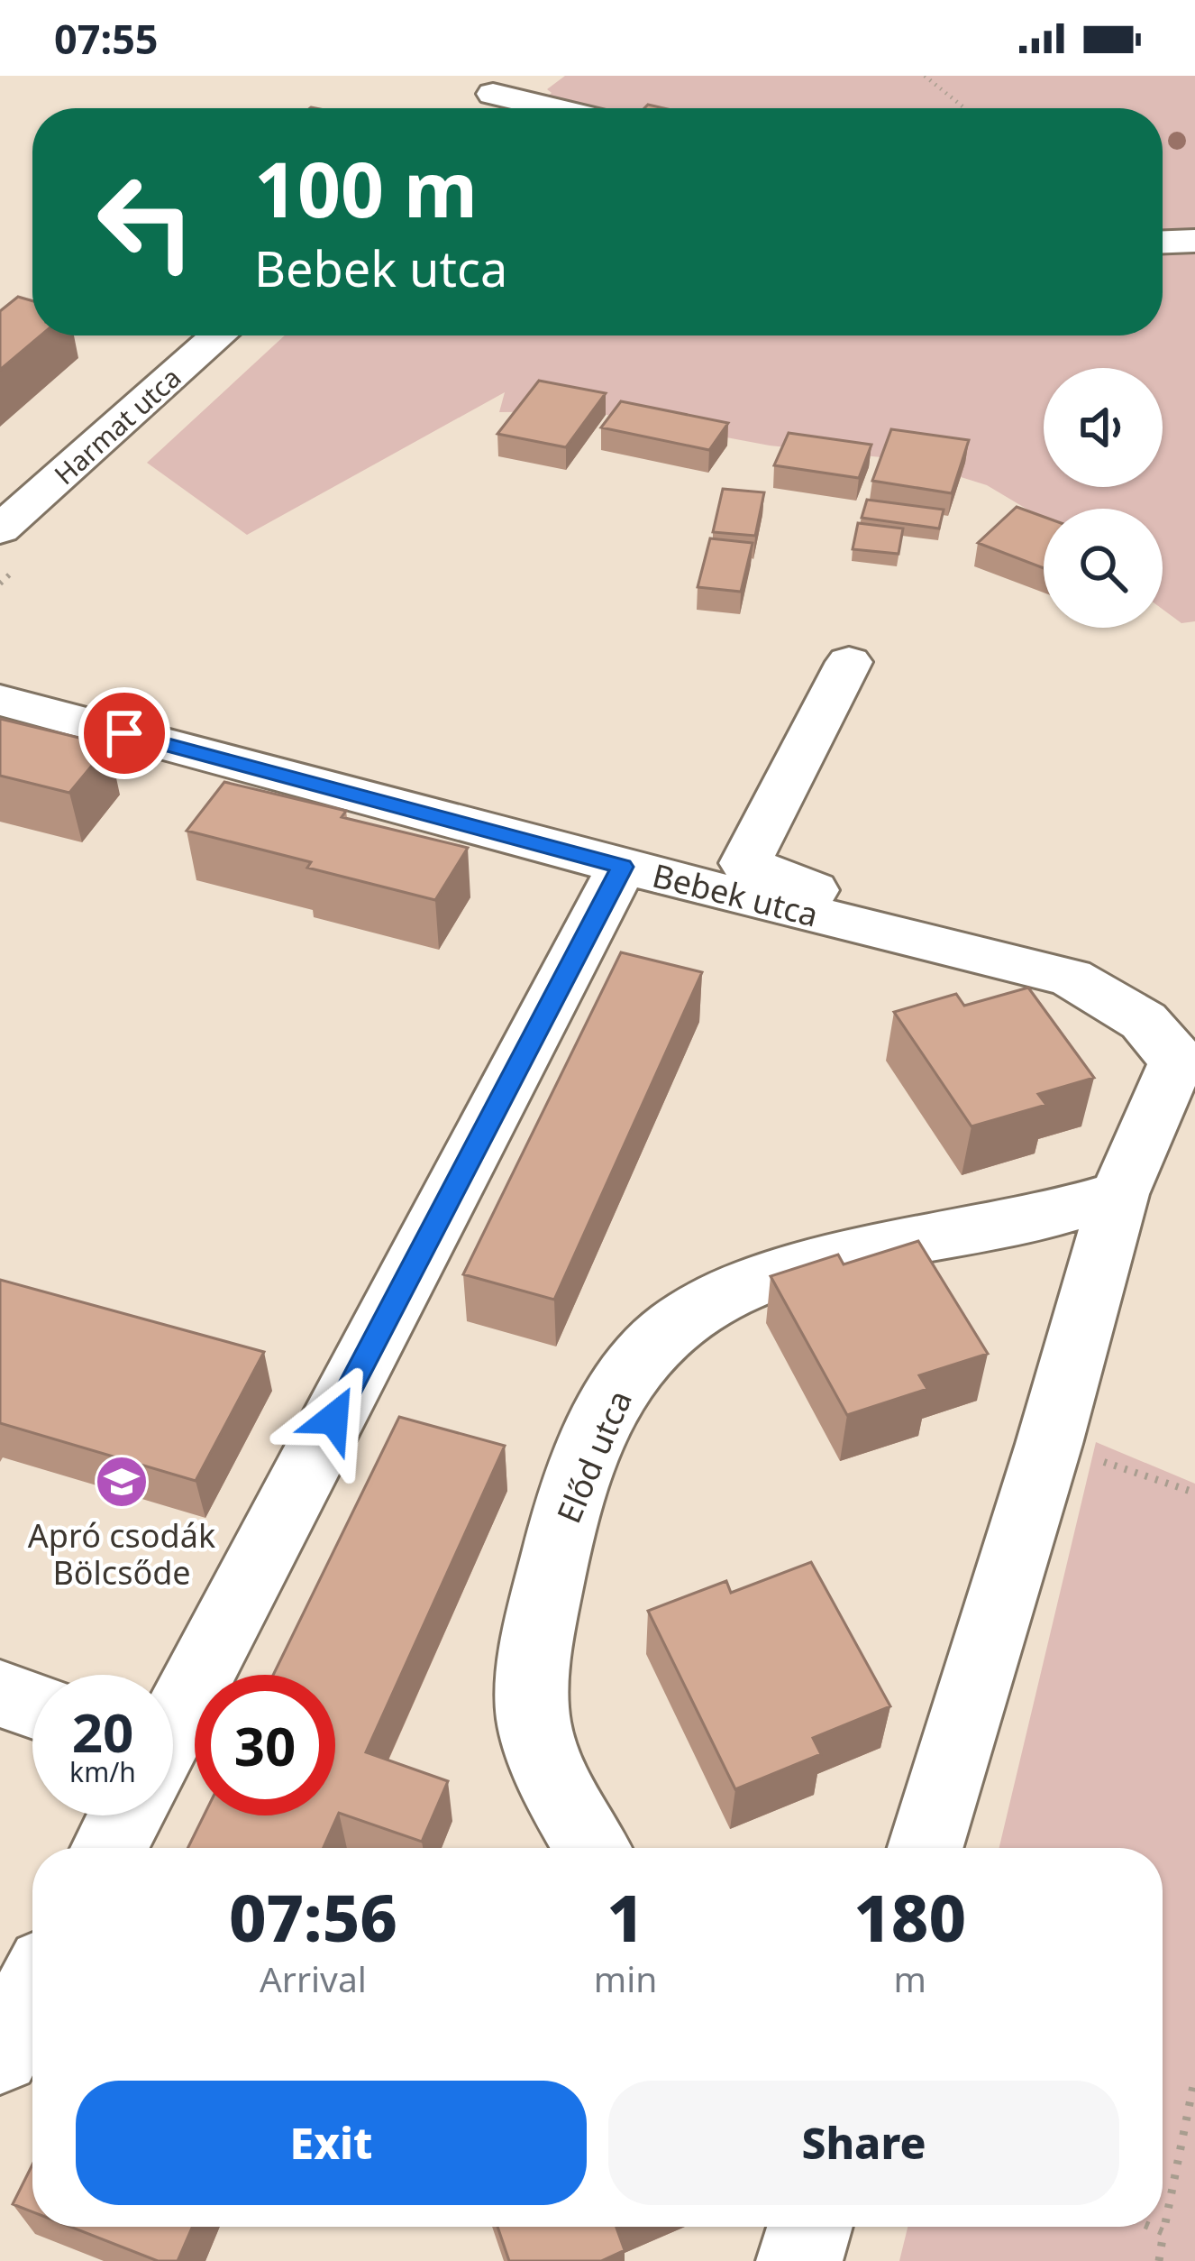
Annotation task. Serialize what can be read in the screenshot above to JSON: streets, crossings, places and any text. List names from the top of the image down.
{
  "streets": {
    "street": ["Harmat utca", "Bebek utca", "Előd utca"]
  },
  "places": {
    "school or university": ["Apró csodák Bölcsőde"]
  },
  "page": {
    "status": "07:55",
    "turn": ["100 m", "Bebek utca"],
    "speed": "20 km/h",
    "limit": "30",
    "eta": [
      "07:56",
      "Arrival",
      "1",
      "min",
      "180",
      "m"
    ],
    "buttons": ["Exit", "Share"]
  }
}
